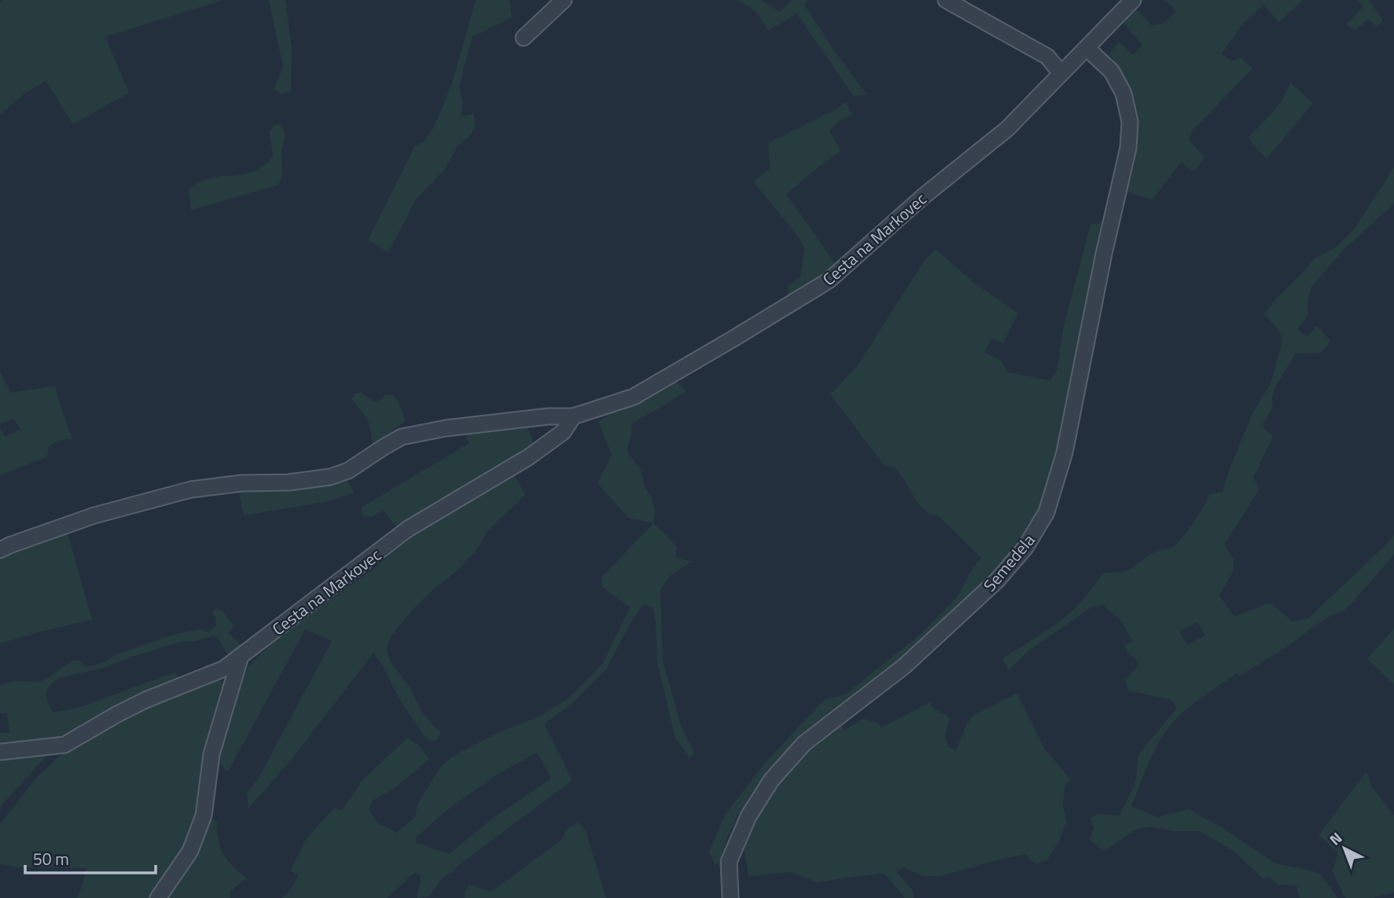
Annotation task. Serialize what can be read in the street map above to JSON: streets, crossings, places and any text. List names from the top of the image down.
{
  "streets": {
    "street": ["Cesta na Markovec", "Semedela"]
  },
  "crossings": [
    ["Cesta na Markovec", "Semedela"]
  ],
  "scale_bar": "50 m",
  "north": "top left"
}
